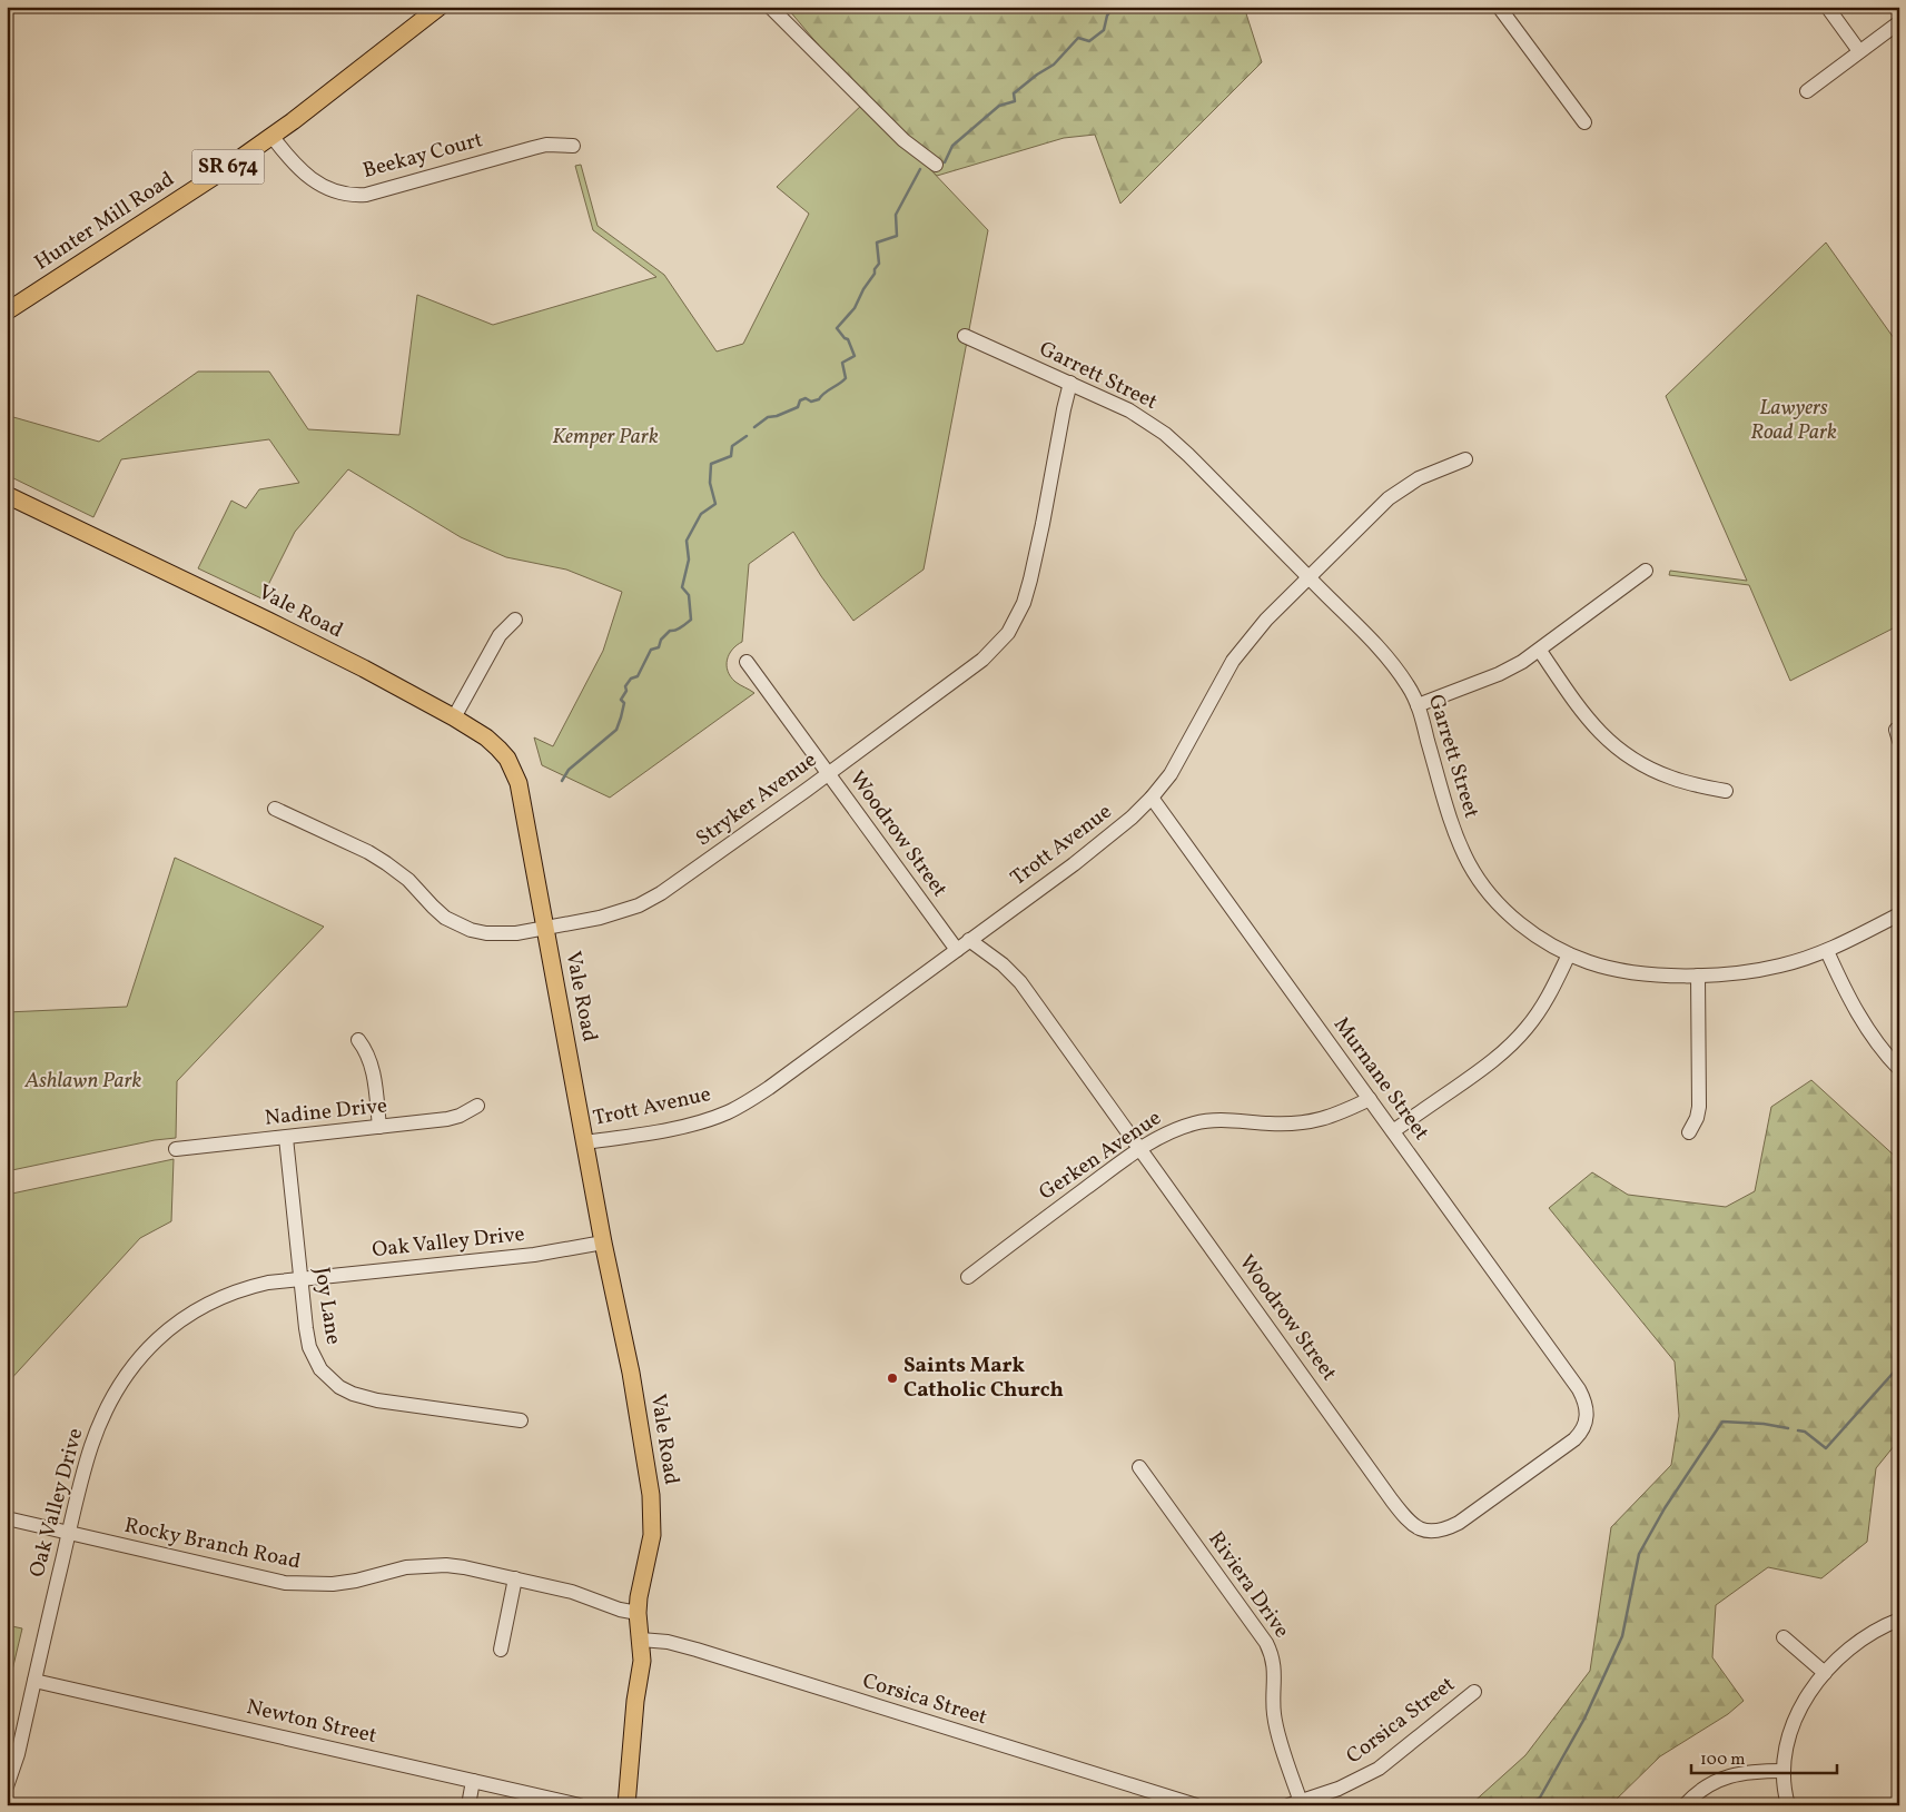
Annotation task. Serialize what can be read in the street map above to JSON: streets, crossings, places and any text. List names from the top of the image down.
{
  "streets": {
    "main road": ["SR 674", "Hunter Mill Road", "Vale Road"],
    "street": [
      "Beekay Court",
      "Garrett Street",
      "Stryker Avenue",
      "Woodrow Street",
      "Trott Avenue",
      "Murnane Street",
      "Nadine Drive",
      "Gerken Avenue",
      "Oak Valley Drive",
      "Joy Lane",
      "Rocky Branch Road",
      "Riviera Drive",
      "Corsica Street",
      "Newton Street"
    ]
  },
  "crossings": [
    ["Beekay Court", "Hunter Mill Road"],
    ["Garrett Street", "Stryker Avenue"],
    ["Garrett Street", "Trott Avenue"],
    ["Vale Road", "Stryker Avenue"],
    ["Vale Road", "Trott Avenue"],
    ["Vale Road", "Oak Valley Drive"],
    ["Vale Road", "Rocky Branch Road"],
    ["Vale Road", "Corsica Street"],
    ["Stryker Avenue", "Woodrow Street"],
    ["Woodrow Street", "Trott Avenue"],
    ["Woodrow Street", "Murnane Street"],
    ["Woodrow Street", "Gerken Avenue"],
    ["Trott Avenue", "Murnane Street"],
    ["Murnane Street", "Gerken Avenue"],
    ["Nadine Drive", "Joy Lane"],
    ["Oak Valley Drive", "Joy Lane"],
    ["Oak Valley Drive", "Rocky Branch Road"],
    ["Oak Valley Drive", "Newton Street"],
    ["Riviera Drive", "Corsica Street"]
  ],
  "parks": ["Lawyers Road Park", "Kemper Park", "Ashlawn Park"],
  "places": ["Saints Mark Catholic Church"],
  "scale_bar": "100 m"
}
